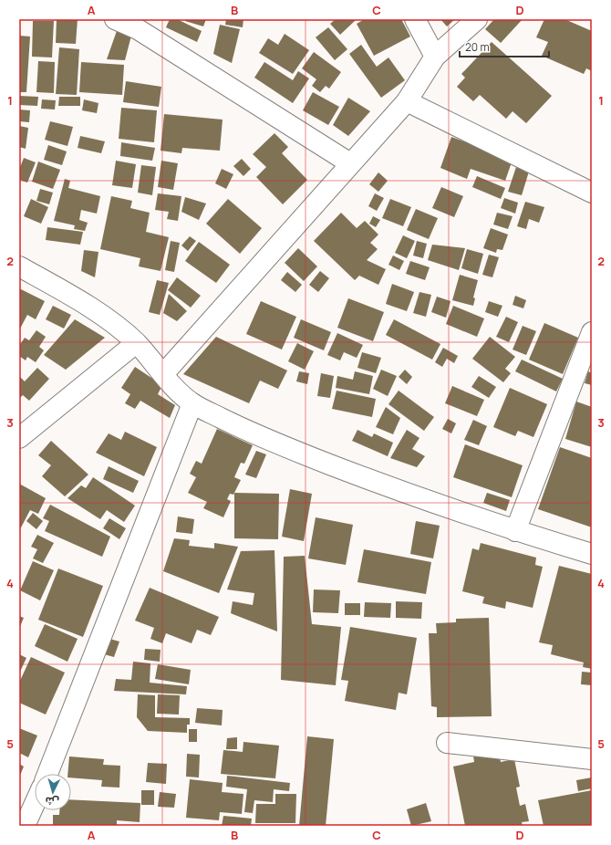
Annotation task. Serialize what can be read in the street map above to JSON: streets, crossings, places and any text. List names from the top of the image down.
{
  "scale_bar": "20 m",
  "north": "bottom",
  "grid": {
    "columns": [
      "A",
      "B",
      "C",
      "D"
    ],
    "rows": [
      "1",
      "2",
      "3",
      "4",
      "5"
    ]
  }
}
